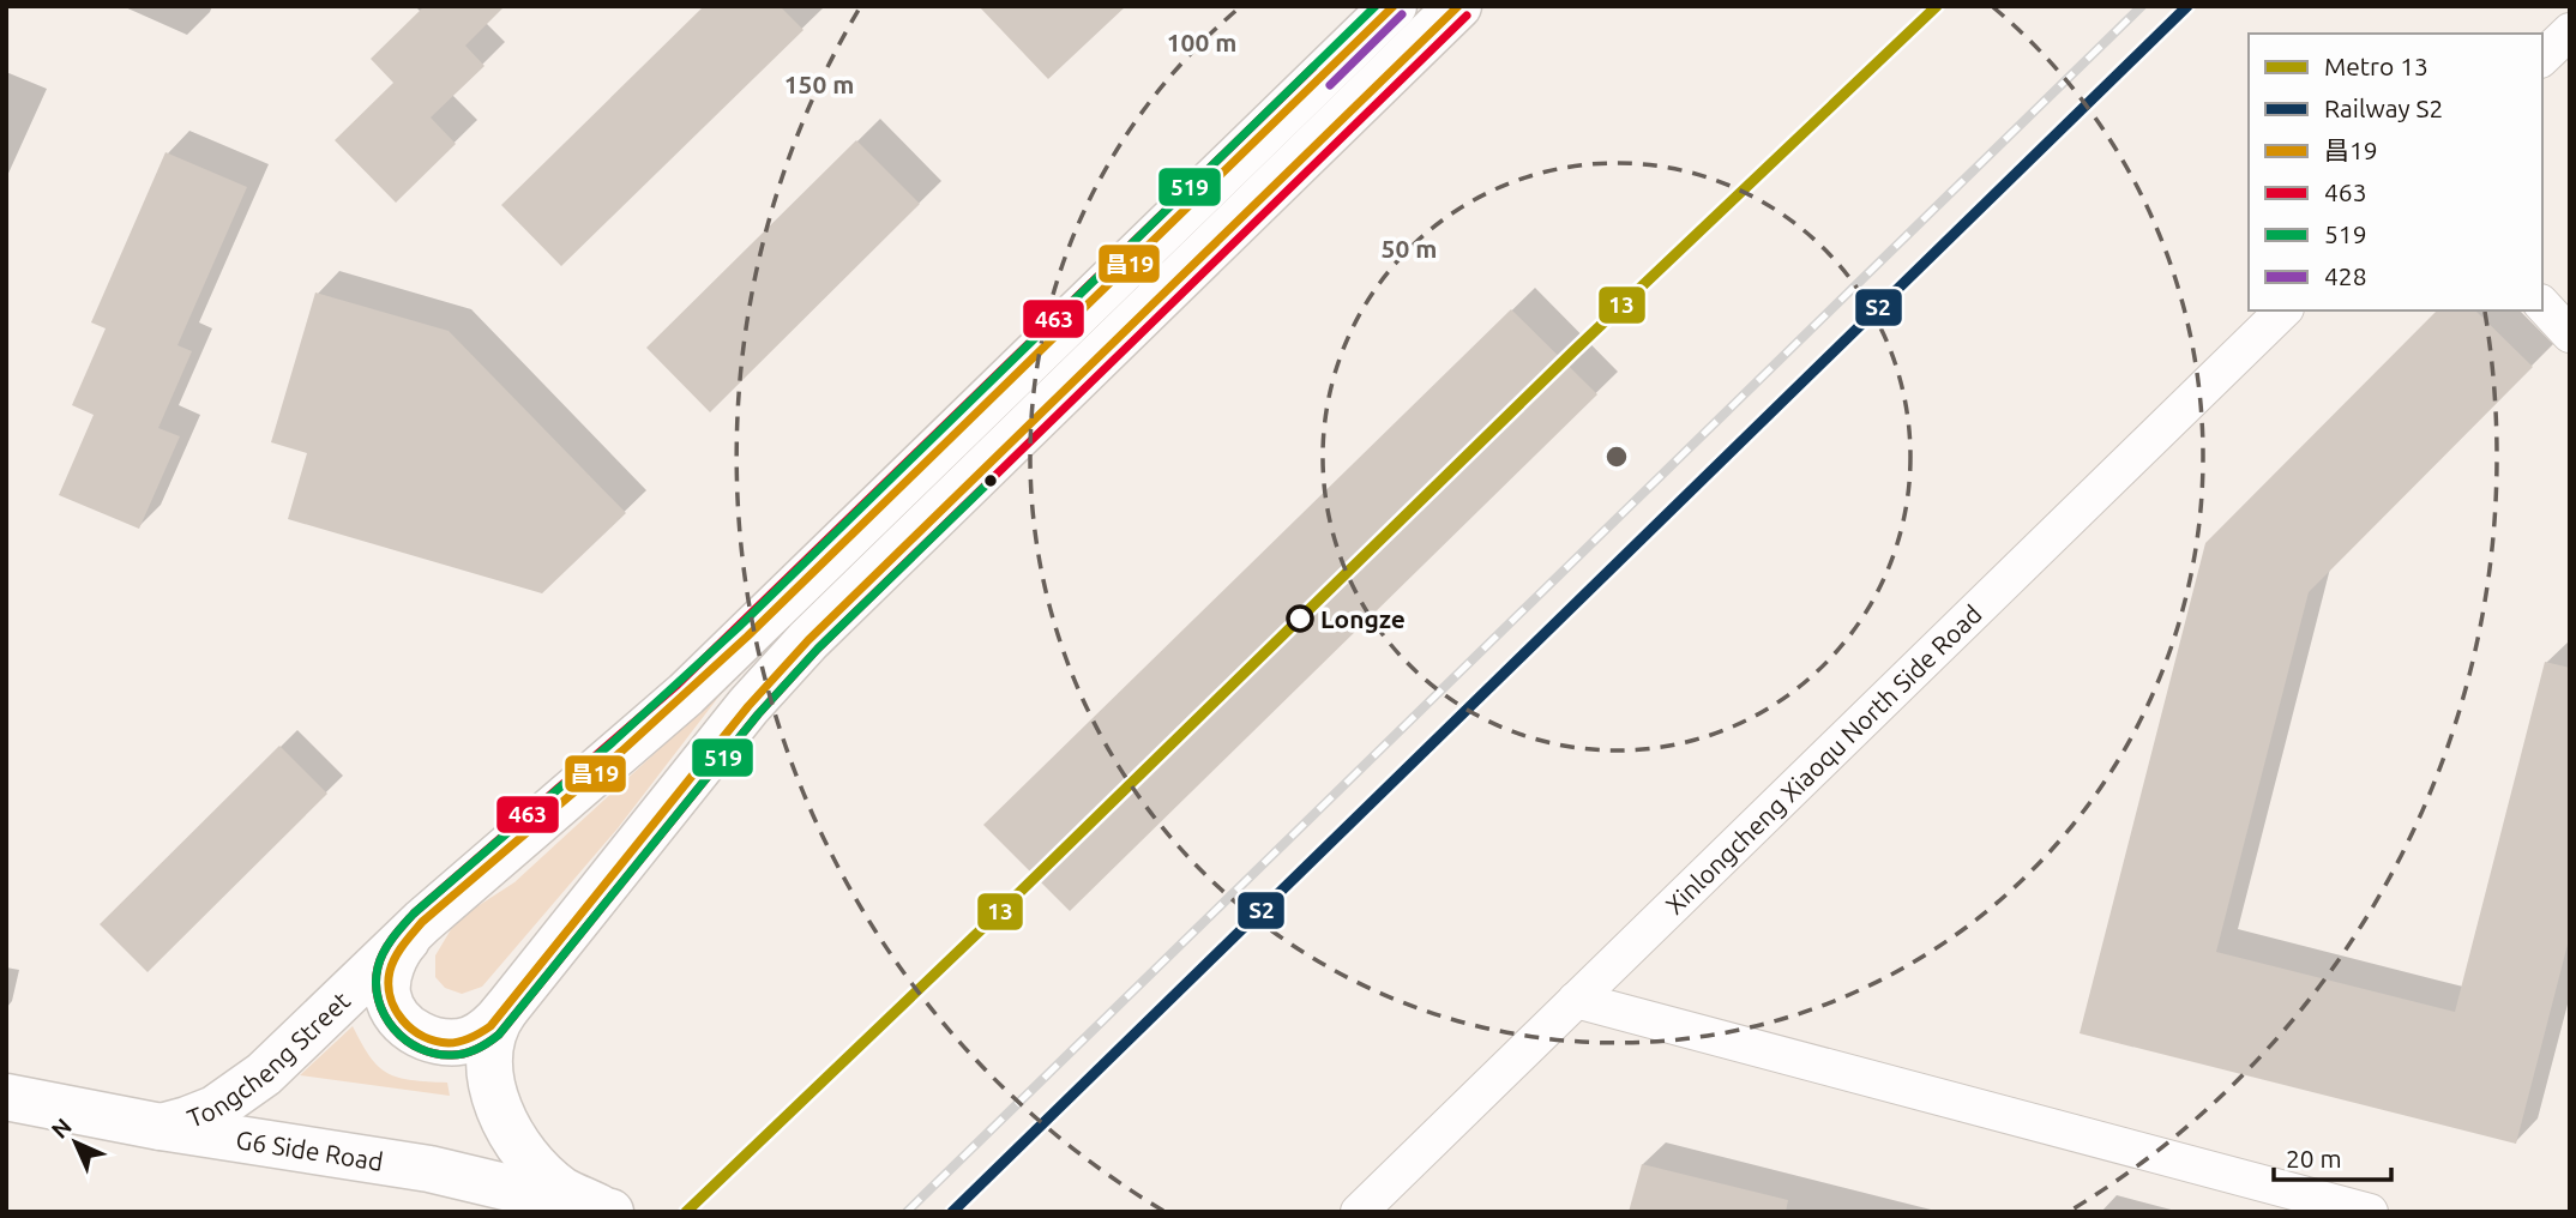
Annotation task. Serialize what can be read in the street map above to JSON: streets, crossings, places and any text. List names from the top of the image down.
{
  "streets": {
    "main road": ["Tongcheng Street", "G6 Side Road"],
    "street": ["Xinlongcheng Xiaoqu North Side Road"]
  },
  "crossings": [
    ["Tongcheng Street", "G6 Side Road"]
  ],
  "places": ["Longze"],
  "lines": [
    "metro line 13",
    "rail line S2",
    "transit line 昌19",
    "transit line 519",
    "transit line 428",
    "transit line 463"
  ],
  "legend": [
    "Metro 13",
    "Railway S2",
    "昌19",
    "463",
    "519",
    "428"
  ],
  "scale_bar": "20 m",
  "north": "top left",
  "rings": ["100 m", "150 m", "50 m"]
}
